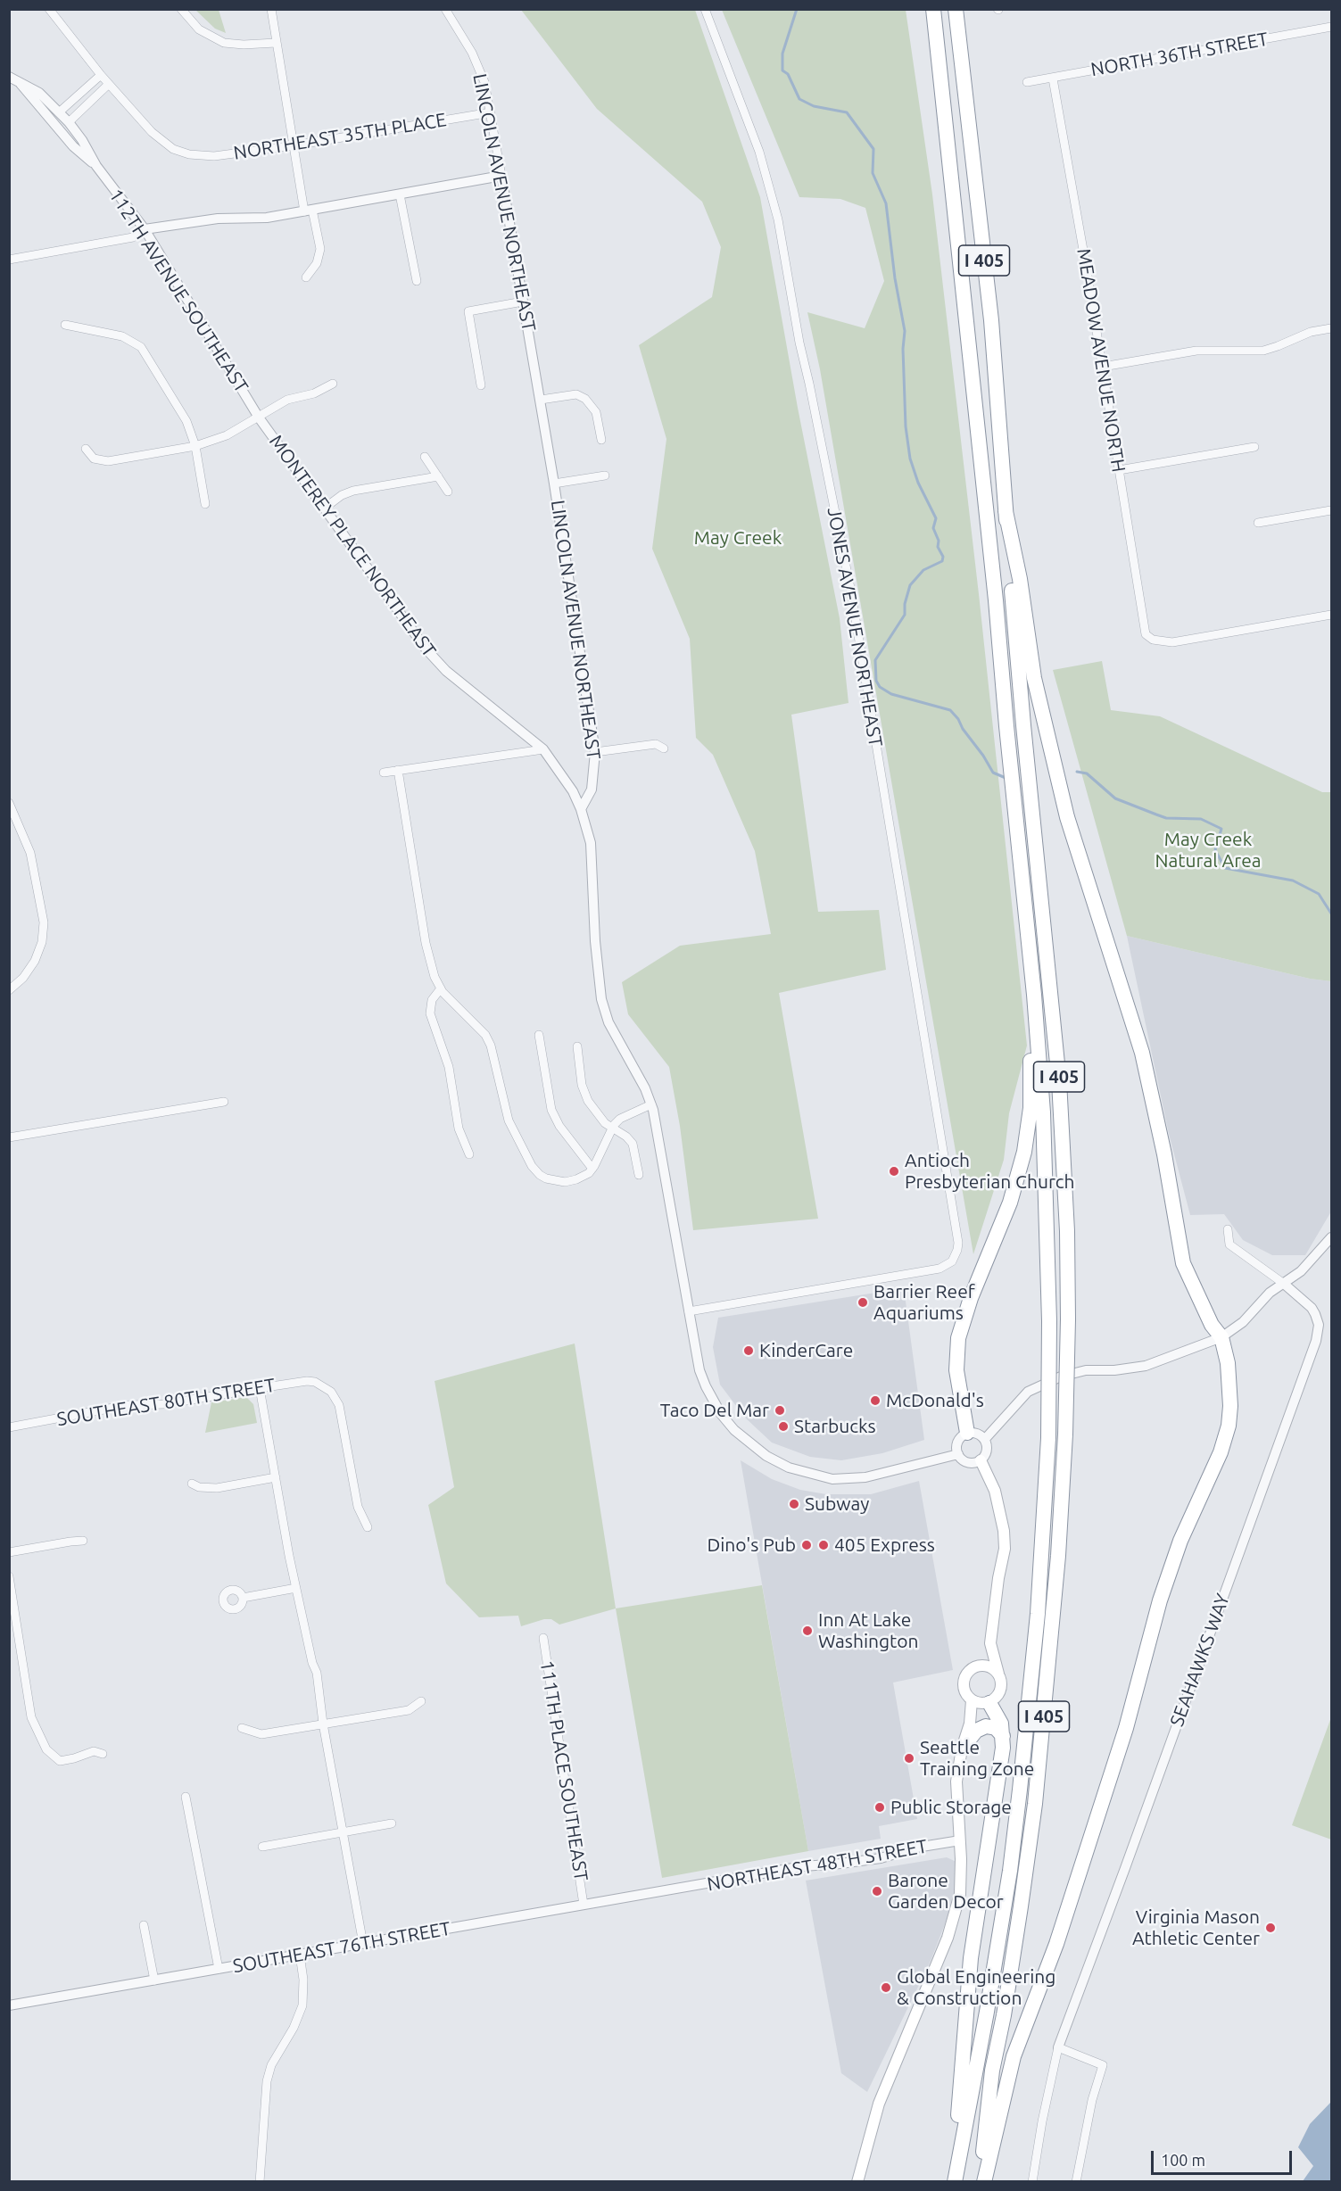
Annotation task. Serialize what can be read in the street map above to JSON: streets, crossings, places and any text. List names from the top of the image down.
{
  "streets": {
    "highway": ["I 405"],
    "street": [
      "NORTH 36TH STREET",
      "NORTHEAST 35TH PLACE",
      "LINCOLN AVENUE NORTHEAST",
      "112TH AVENUE SOUTHEAST",
      "MEADOW AVENUE NORTH",
      "MONTEREY PLACE NORTHEAST",
      "JONES AVENUE NORTHEAST",
      "SOUTHEAST 80TH STREET",
      "SEAHAWKS WAY",
      "111TH PLACE SOUTHEAST",
      "NORTHEAST 48TH STREET",
      "SOUTHEAST 76TH STREET"
    ]
  },
  "crossings": [
    ["NORTH 36TH STREET", "MEADOW AVENUE NORTH"],
    ["NORTHEAST 35TH PLACE", "LINCOLN AVENUE NORTHEAST"],
    ["LINCOLN AVENUE NORTHEAST", "MONTEREY PLACE NORTHEAST"],
    ["112TH AVENUE SOUTHEAST", "MONTEREY PLACE NORTHEAST"],
    ["111TH PLACE SOUTHEAST", "SOUTHEAST 76TH STREET"],
    ["NORTHEAST 48TH STREET", "SOUTHEAST 76TH STREET"]
  ],
  "parks": ["May Creek", "May Creek Natural Area"],
  "places": [
    "Antioch Presbyterian Church",
    "Barrier Reef Aquariums",
    "KinderCare",
    "McDonald's",
    "Taco Del Mar",
    "Starbucks",
    "Subway",
    "Dino's Pub",
    "405 Express",
    "Inn At Lake Washington",
    "Seattle Training Zone",
    "Public Storage",
    "Barone Garden Decor",
    "Virginia Mason Athletic Center",
    "Global Engineering & Construction"
  ],
  "scale_bar": "100 m"
}
